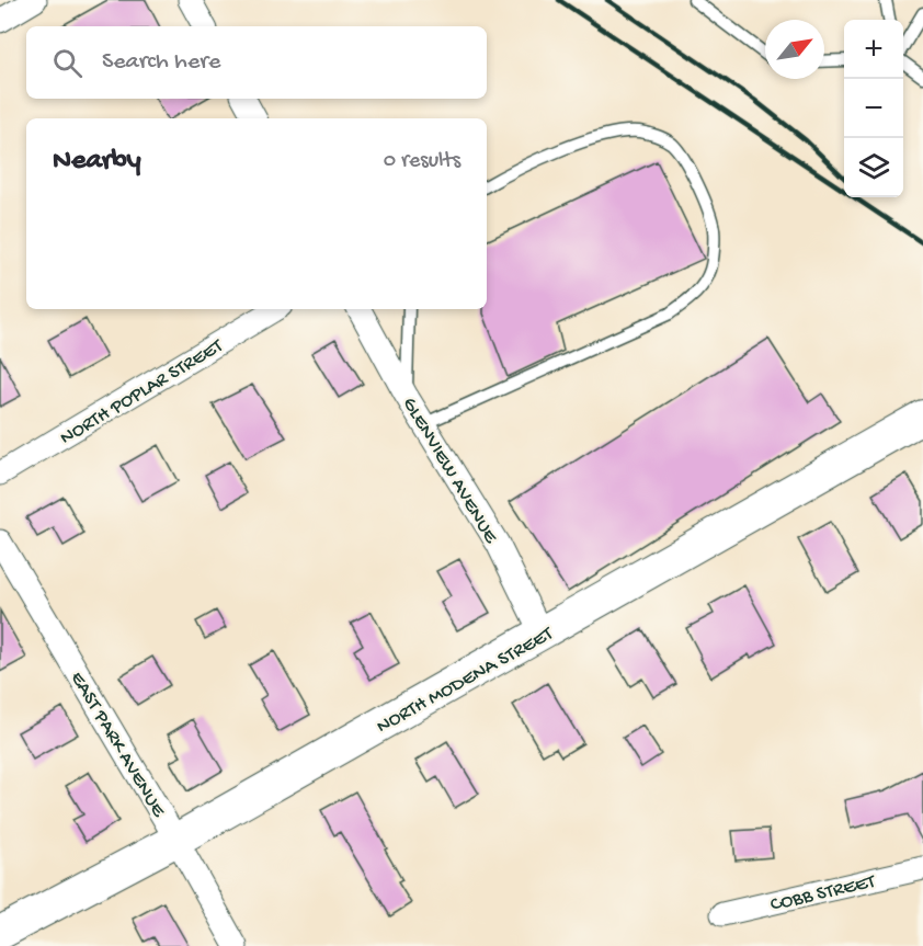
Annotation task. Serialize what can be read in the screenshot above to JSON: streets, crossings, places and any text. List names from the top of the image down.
{
  "streets": {
    "street": [
      "NORTH POPLAR STREET",
      "GLENVIEW AVENUE",
      "NORTH MODENA STREET",
      "EAST PARK AVENUE",
      "COBB STREET"
    ]
  },
  "crossings": [
    ["GLENVIEW AVENUE", "NORTH MODENA STREET"],
    ["NORTH MODENA STREET", "EAST PARK AVENUE"]
  ],
  "north": "top right",
  "page": {
    "map_buttons": ["+", "−"],
    "search": "Search here",
    "heading": ["Nearby", "0 results"]
  }
}
